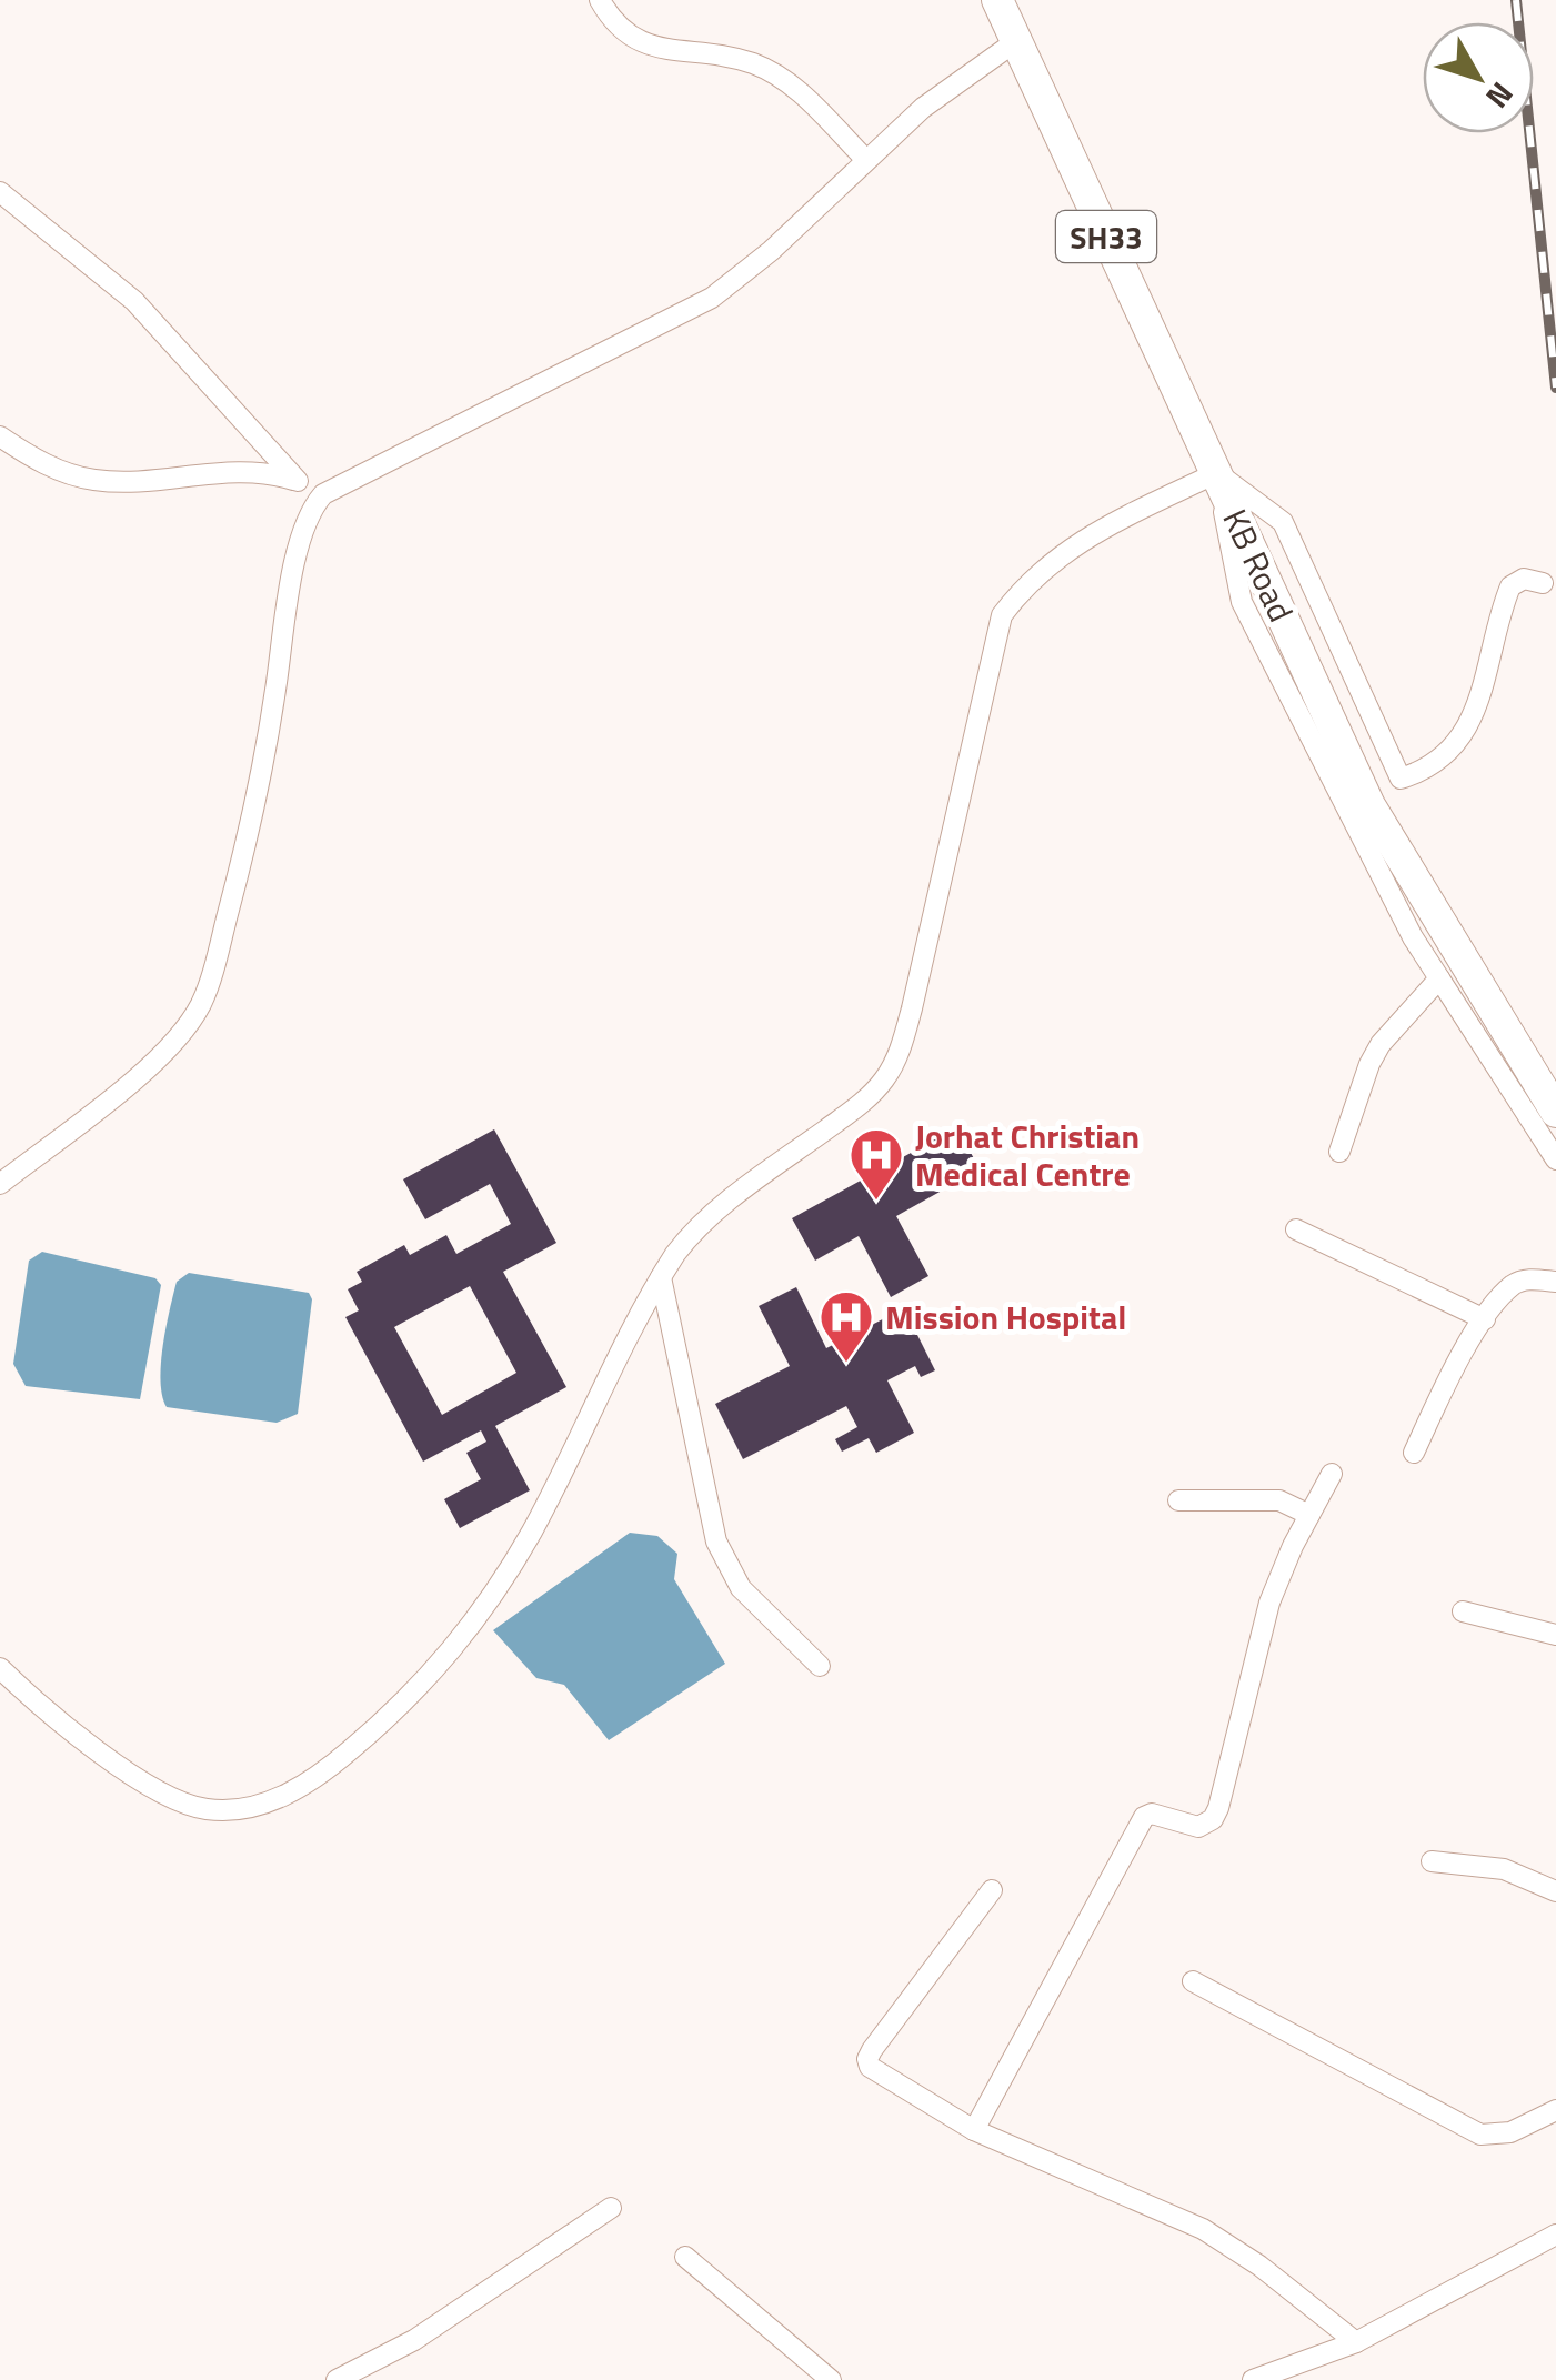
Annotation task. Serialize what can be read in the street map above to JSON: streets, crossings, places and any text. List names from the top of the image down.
{
  "streets": {
    "main road": ["SH33", "KB Road"]
  },
  "places": {
    "hospital": ["Jorhat Christian Medical Centre", "Mission Hospital"]
  },
  "north": "bottom right"
}
